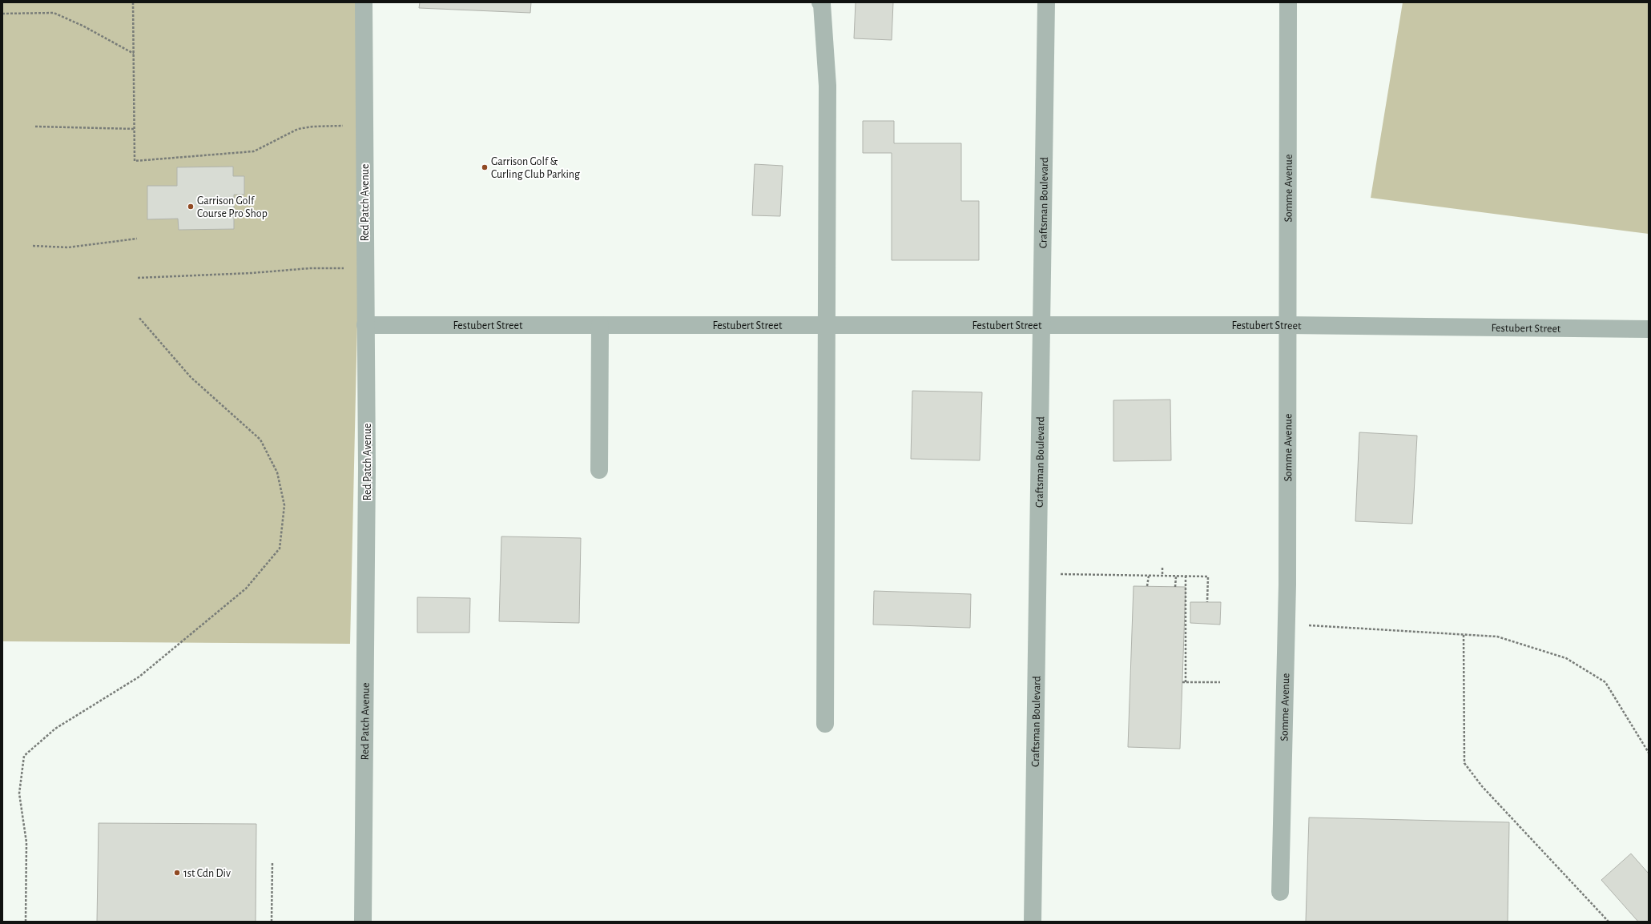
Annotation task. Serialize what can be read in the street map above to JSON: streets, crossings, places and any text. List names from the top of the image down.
{
  "streets": {
    "street": [
      "Somme Avenue",
      "Red Patch Avenue",
      "Craftsman Boulevard",
      "Festubert Street"
    ]
  },
  "crossings": [
    ["Somme Avenue", "Festubert Street"],
    ["Red Patch Avenue", "Festubert Street"],
    ["Craftsman Boulevard", "Festubert Street"]
  ],
  "places": ["Garrison Golf & Curling Club Parking", "Garrison Golf Course Pro Shop", "1st Cdn Div"]
}
